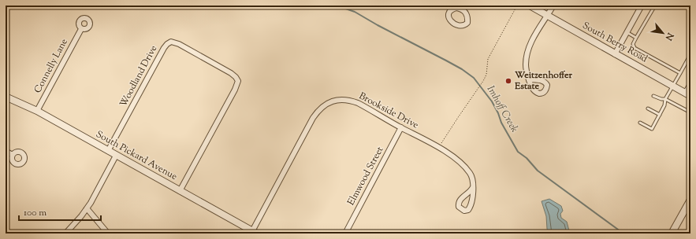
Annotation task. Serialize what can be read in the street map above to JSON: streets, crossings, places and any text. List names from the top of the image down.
{
  "streets": {
    "street": [
      "South Berry Road",
      "Connelly Lane",
      "Woodland Drive",
      "Brookside Drive",
      "South Pickard Avenue",
      "Elmwood Street"
    ]
  },
  "crossings": [
    ["Connelly Lane", "South Pickard Avenue"],
    ["Woodland Drive", "South Pickard Avenue"],
    ["Brookside Drive", "South Pickard Avenue"],
    ["Brookside Drive", "Elmwood Street"]
  ],
  "water": ["Imhoff Creek"],
  "places": ["Weitzenhoffer Estate"],
  "scale_bar": "100 m",
  "north": "bottom right"
}
